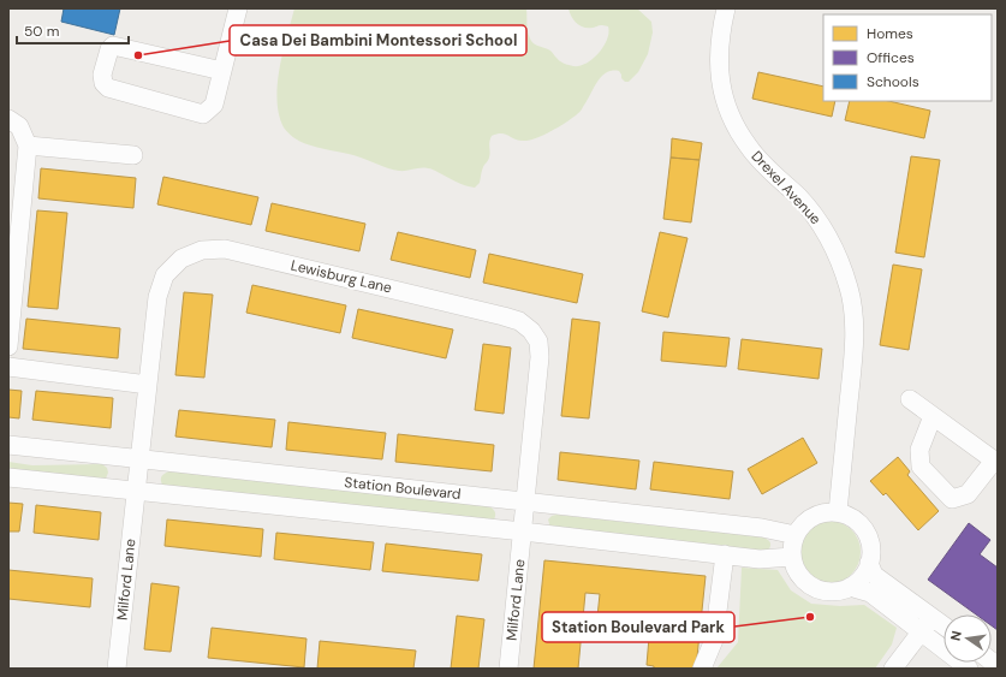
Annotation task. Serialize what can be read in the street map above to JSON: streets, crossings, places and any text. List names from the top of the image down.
{
  "streets": {
    "street": [
      "Drexel Avenue",
      "Lewisburg Lane",
      "Station Boulevard",
      "Milford Lane"
    ]
  },
  "crossings": [
    ["Drexel Avenue", "Station Boulevard"],
    ["Lewisburg Lane", "Station Boulevard"],
    ["Lewisburg Lane", "Milford Lane"],
    ["Station Boulevard", "Milford Lane"]
  ],
  "places": ["Casa Dei Bambini Montessori School", "Station Boulevard Park"],
  "legend": ["Homes", "Offices", "Schools"],
  "scale_bar": "50 m",
  "north": "left"
}
